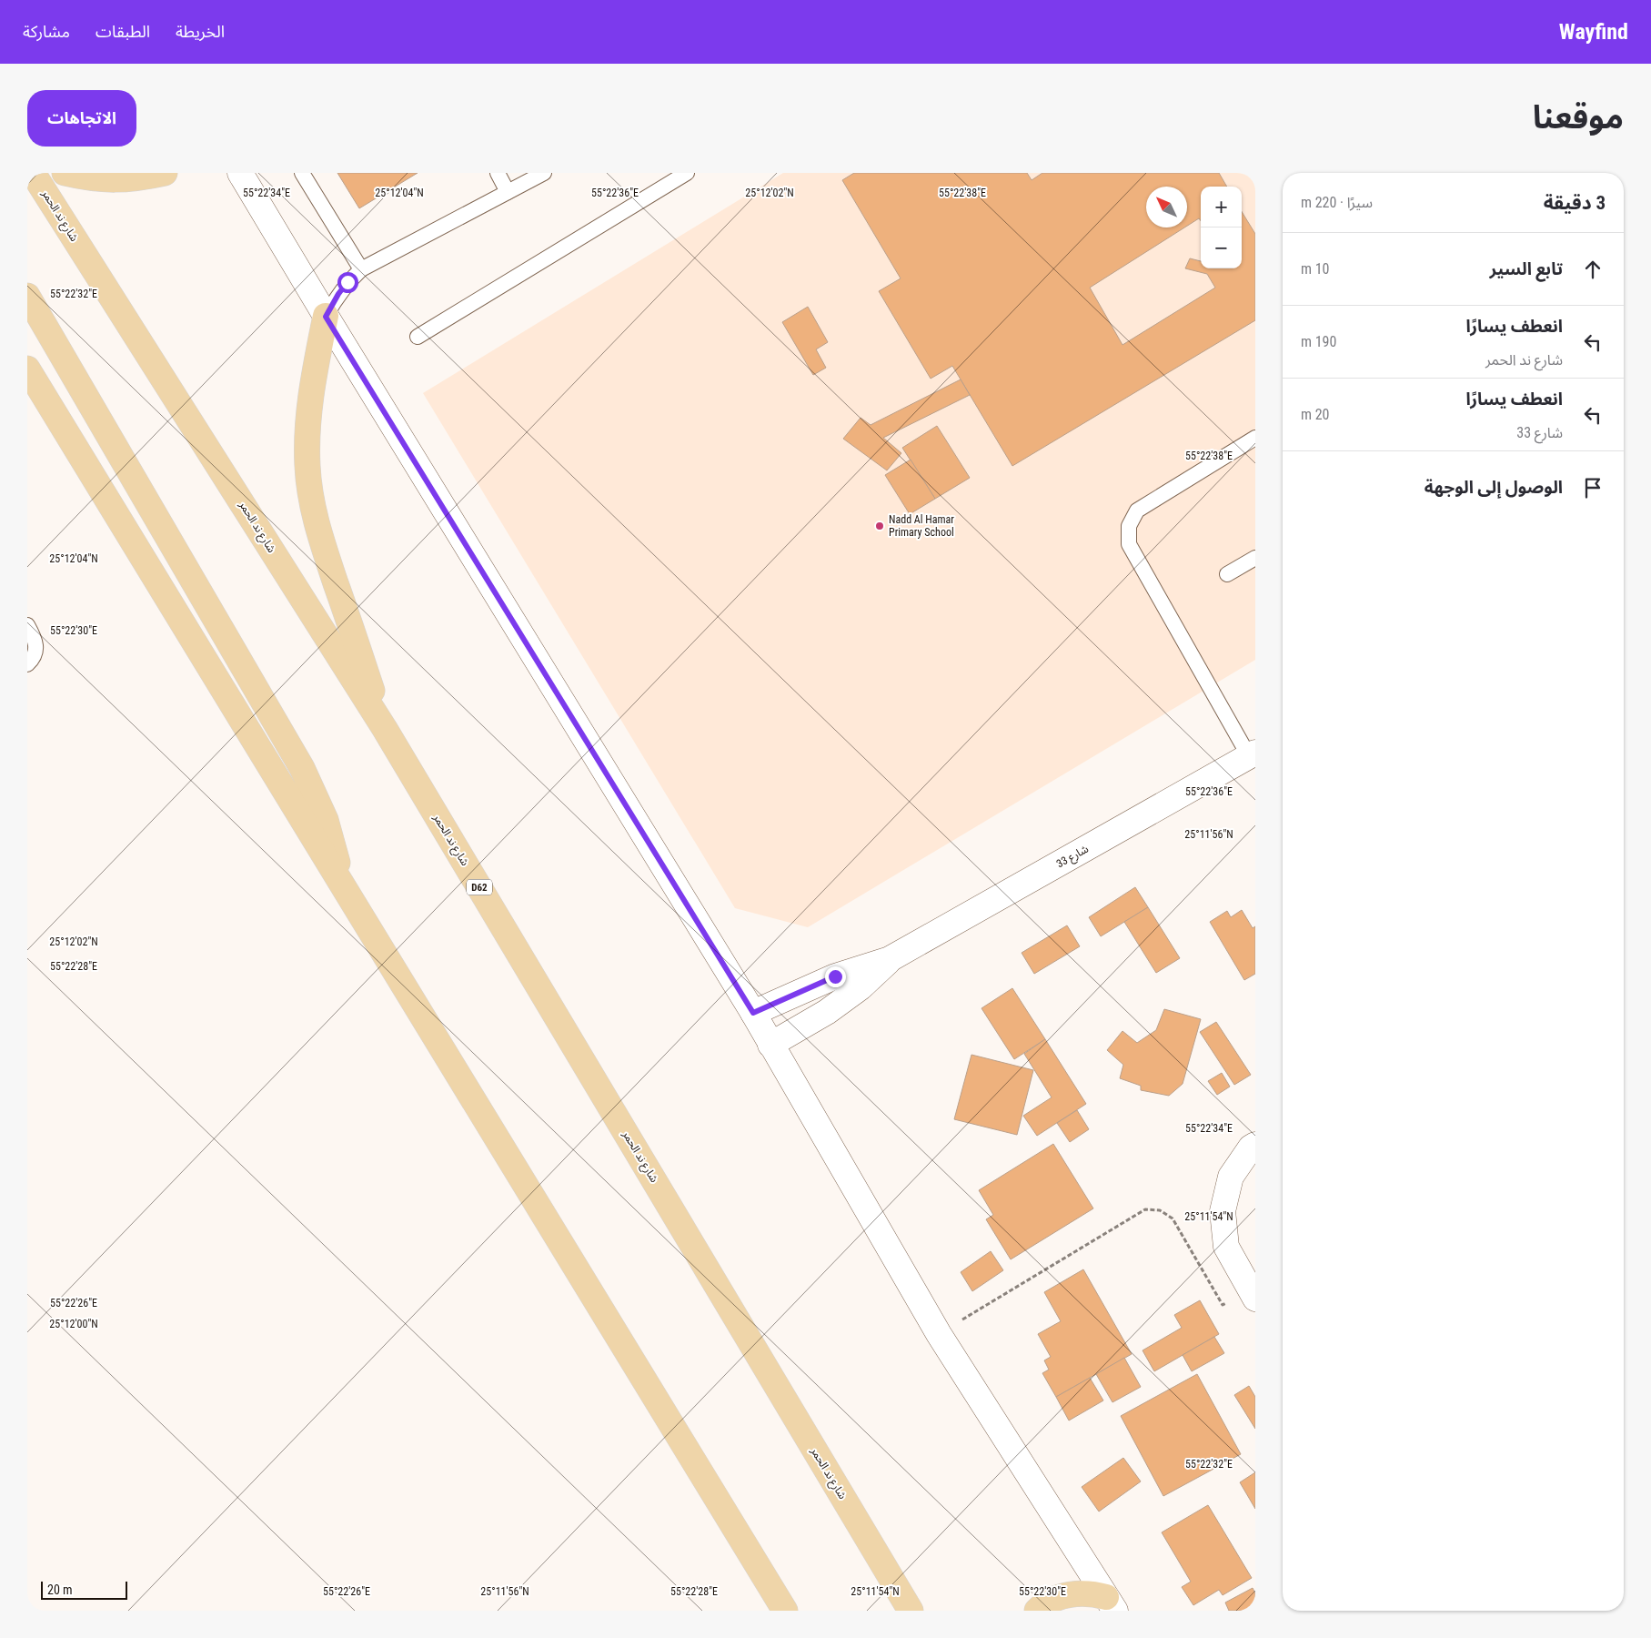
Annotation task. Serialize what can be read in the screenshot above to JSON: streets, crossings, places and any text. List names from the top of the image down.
{
  "streets": {
    "main road": ["شارع ند الحمر", "D62"],
    "street": ["شارع 33"]
  },
  "places": ["Nadd Al Hamar Primary School"],
  "scale_bar": "20 m",
  "north": "top left",
  "page": {
    "header": "Wayfind",
    "nav": ["الخريطة", "الطبقات", "مشاركة"],
    "title": "موقعنا",
    "buttons": "الاتجاهات",
    "heading": ["3 دقيقة", "سيرًا · 220 m"],
    "map_buttons": ["+", "−"],
    "list": [
      ["تابع السير", "10 m"],
      ["انعطف يسارًا", "شارع ند الحمر", "190 m"],
      ["انعطف يسارًا", "شارع 33", "20 m"],
      "الوصول إلى الوجهة"
    ],
    "scale": "20 m"
  },
  "coordinates": [
    "55°22'34\"E",
    "55°22'36\"E",
    "55°22'38\"E",
    "25°12'04\"N",
    "25°12'02\"N",
    "55°22'32\"E",
    "55°22'30\"E",
    "25°11'56\"N",
    "55°22'28\"E",
    "25°11'54\"N",
    "55°22'26\"E",
    "25°12'00\"N"
  ]
}
